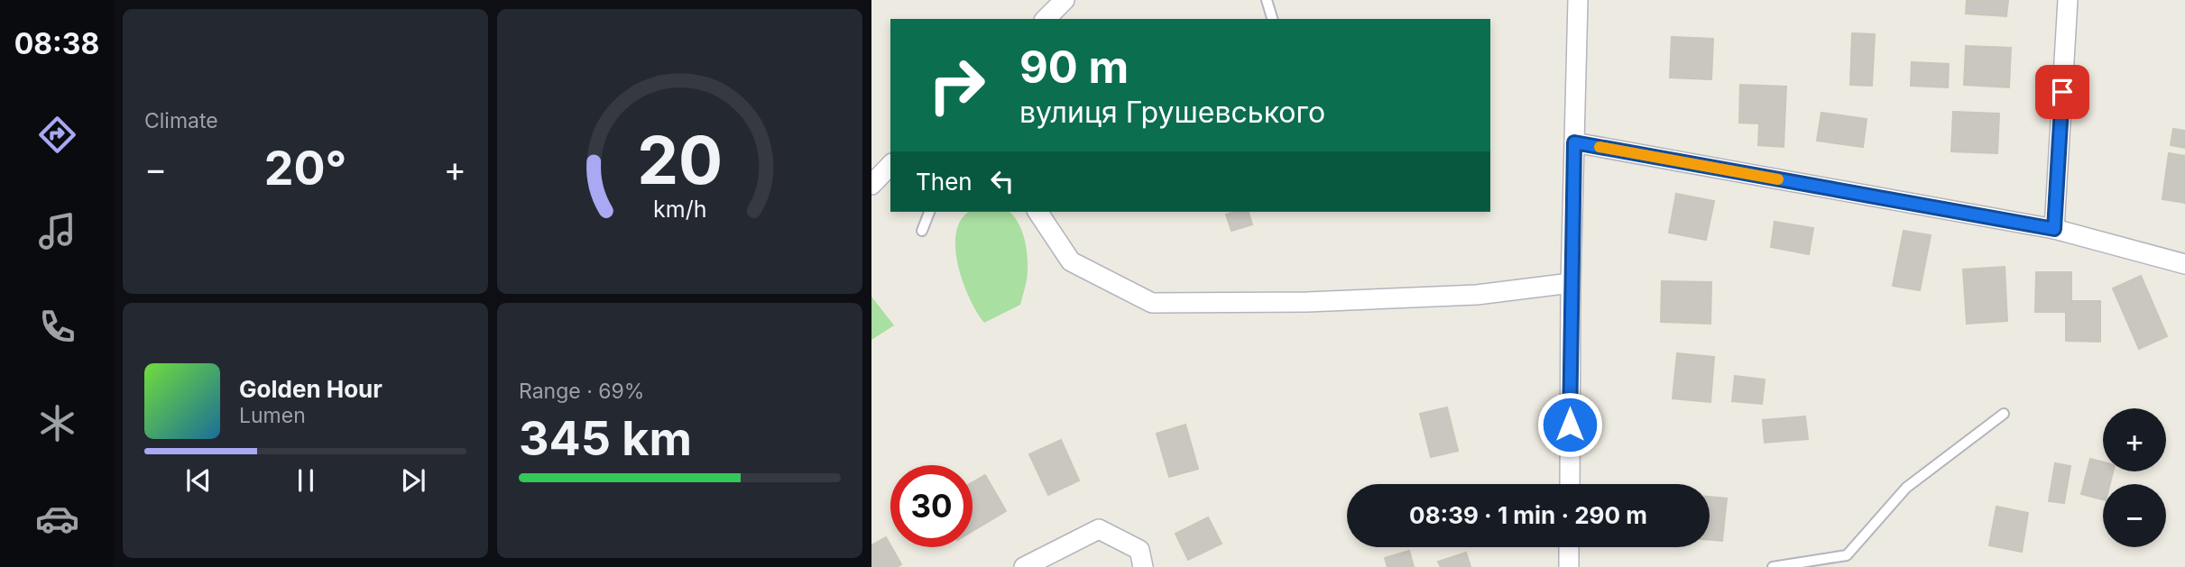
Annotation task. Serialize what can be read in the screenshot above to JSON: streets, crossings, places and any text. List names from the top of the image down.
{
  "page": {
    "tabs": "08:38",
    "tile": [
      "Climate",
      ["Range · 69%", "345 km"]
    ],
    "turn": ["90 m", "вулиця Грушевського"],
    "heat": ["−", "20°", "+"],
    "then": "Then",
    "song": ["Golden Hour", "Lumen"],
    "map_buttons": ["+", "−"],
    "limit": "30",
    "trip": "08:39 · 1 min · 290 m",
    "gauge": ["20", "km/h"]
  }
}
